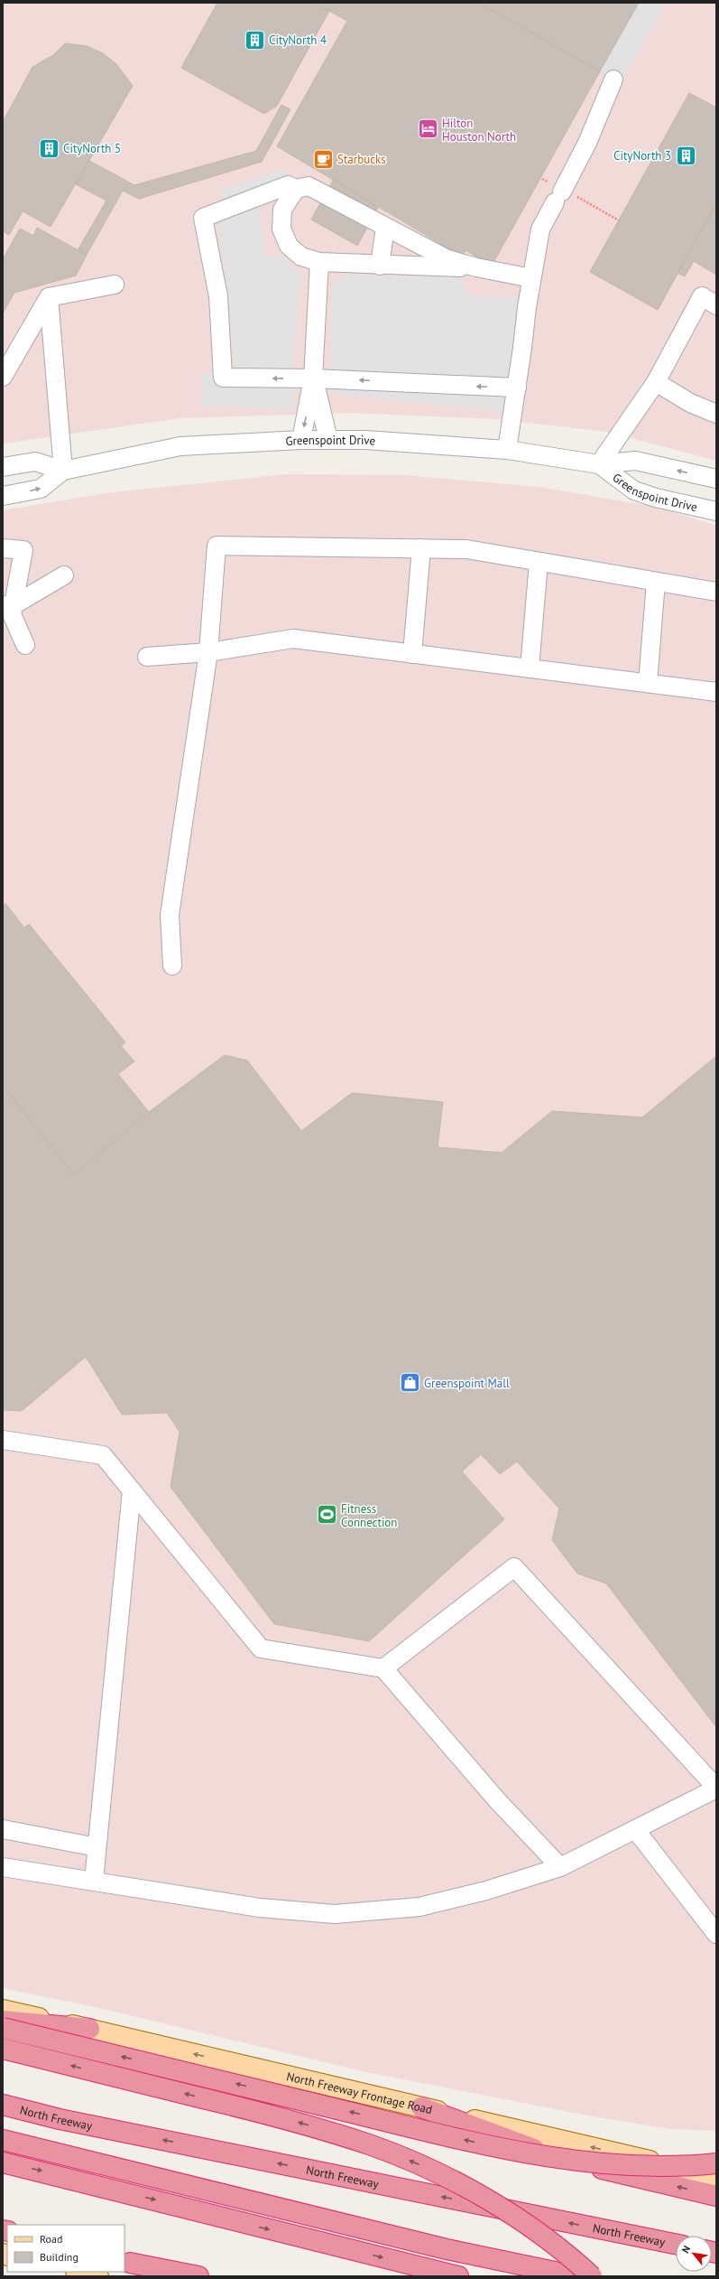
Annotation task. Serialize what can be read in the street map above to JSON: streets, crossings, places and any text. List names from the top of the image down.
{
  "streets": {
    "highway": ["North Freeway"],
    "main road": ["North Freeway Frontage Road"],
    "street": ["Greenspoint Drive"]
  },
  "one_way": ["North Freeway Frontage Road"],
  "places": {
    "building": ["CityNorth 4", "CityNorth 5", "CityNorth 3"],
    "hotel": ["Hilton Houston North"],
    "cafe": ["Starbucks"],
    "shop": ["Greenspoint Mall"],
    "sports": ["Fitness Connection"]
  },
  "legend": ["Road", "Building"],
  "north": "top left"
}
